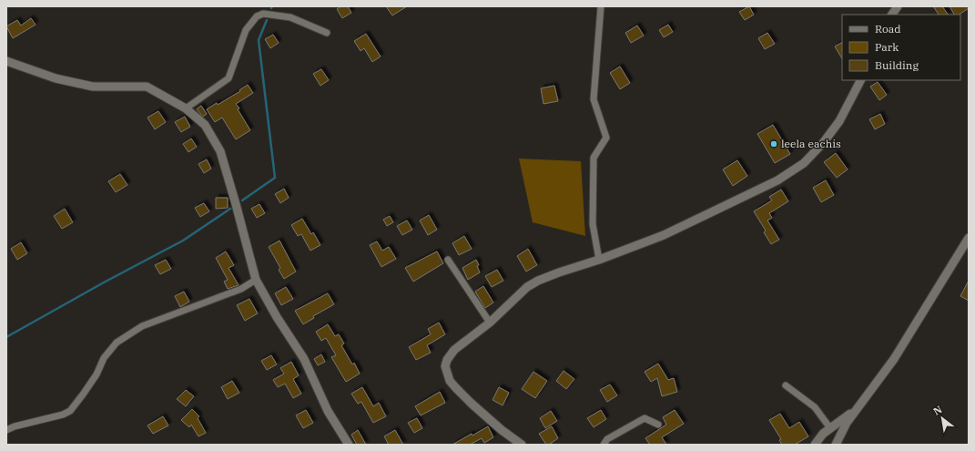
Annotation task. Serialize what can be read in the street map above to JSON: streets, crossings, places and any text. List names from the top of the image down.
{
  "places": ["leela eachis"],
  "legend": ["Road", "Park", "Building"],
  "north": "top left"
}
